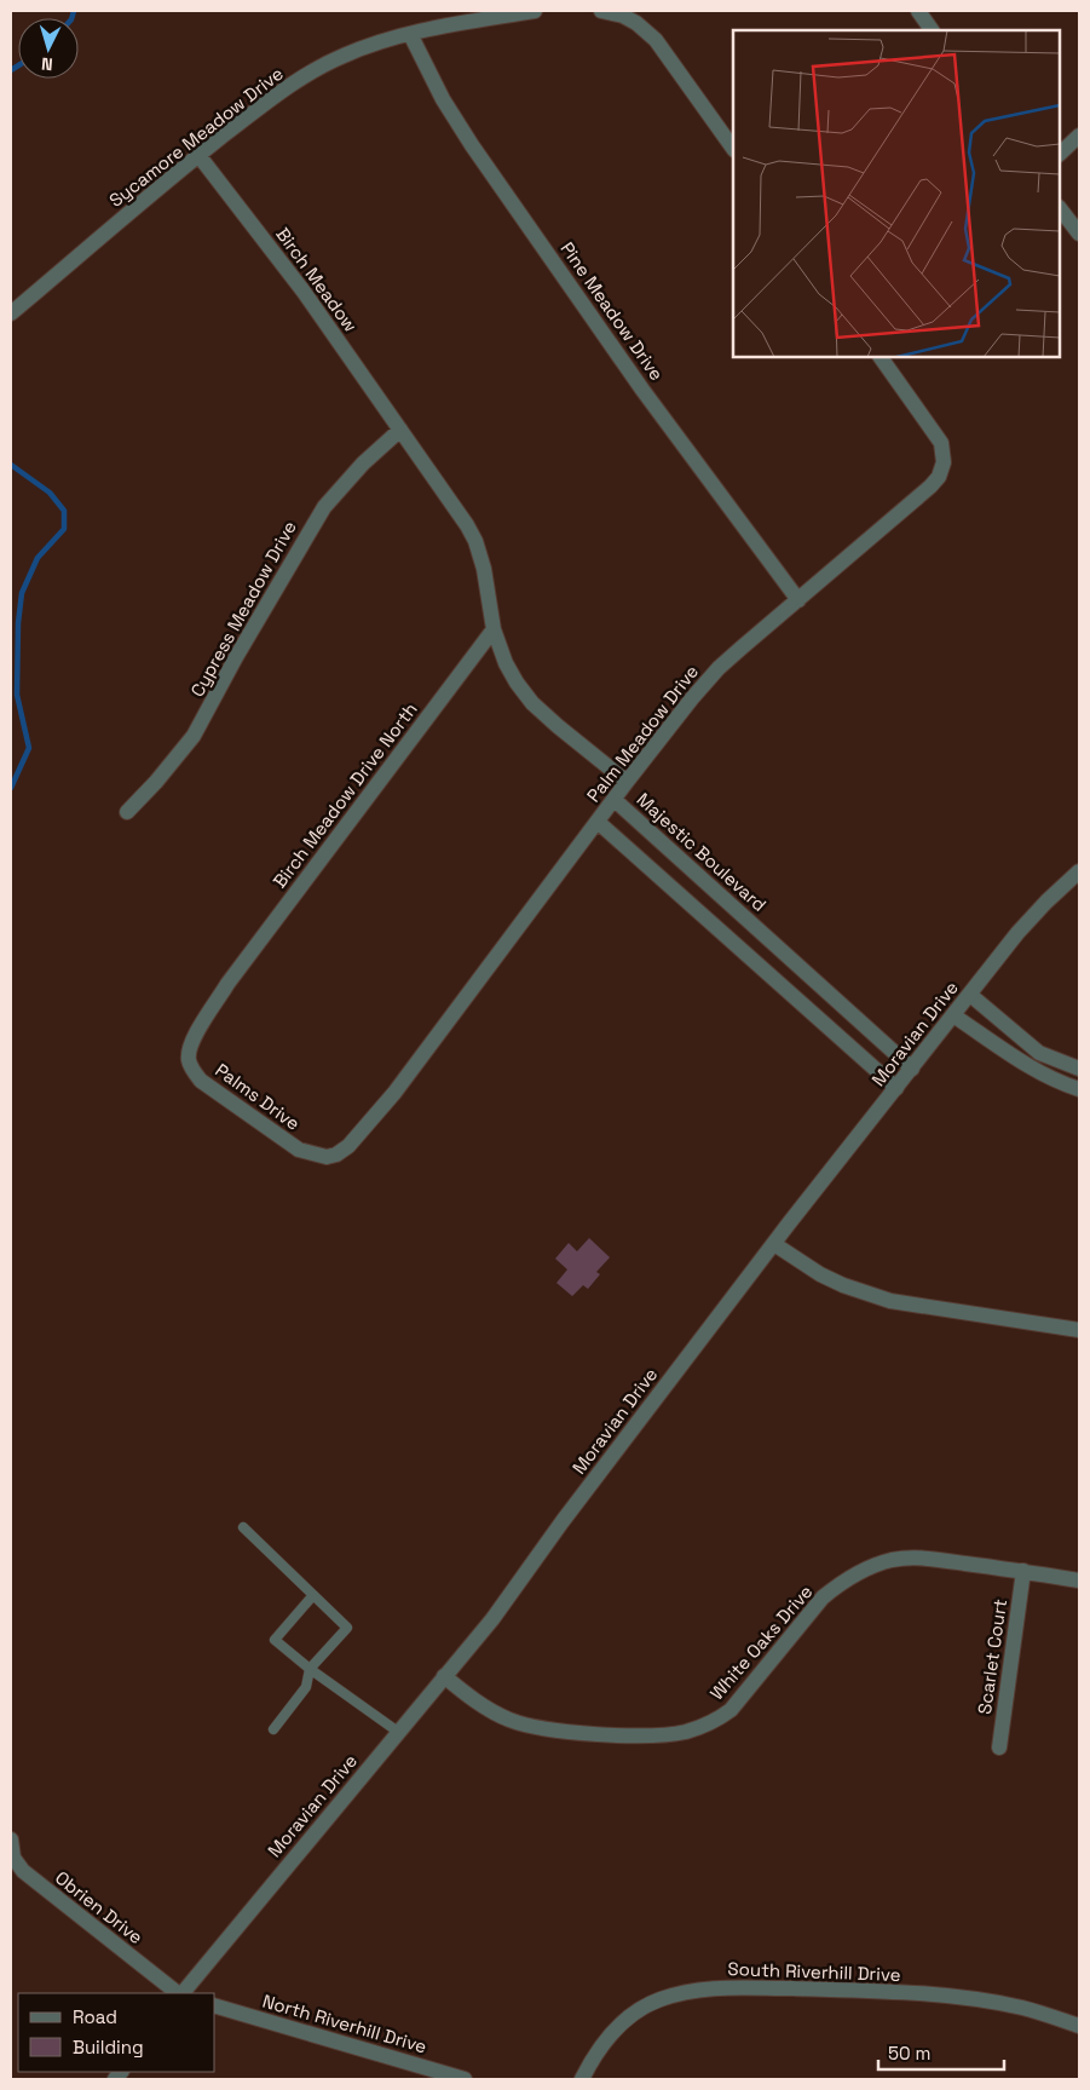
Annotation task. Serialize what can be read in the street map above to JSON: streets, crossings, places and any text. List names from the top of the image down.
{
  "streets": {
    "street": [
      "Sycamore Meadow Drive",
      "Birch Meadow",
      "Pine Meadow Drive",
      "Cypress Meadow Drive",
      "Palm Meadow Drive",
      "Birch Meadow Drive North",
      "Majestic Boulevard",
      "Moravian Drive",
      "Palms Drive",
      "White Oaks Drive",
      "Scarlet Court",
      "Obrien Drive",
      "South Riverhill Drive",
      "North Riverhill Drive"
    ]
  },
  "crossings": [
    ["Sycamore Meadow Drive", "Birch Meadow"],
    ["Sycamore Meadow Drive", "Pine Meadow Drive"],
    ["Birch Meadow", "Cypress Meadow Drive"],
    ["Birch Meadow", "Majestic Boulevard"],
    ["Pine Meadow Drive", "Palm Meadow Drive"],
    ["Cypress Meadow Drive", "Majestic Boulevard"],
    ["Palm Meadow Drive", "Majestic Boulevard"],
    ["Palm Meadow Drive", "Palms Drive"],
    ["Birch Meadow Drive North", "Majestic Boulevard"],
    ["Birch Meadow Drive North", "Palms Drive"],
    ["Majestic Boulevard", "Moravian Drive"],
    ["Moravian Drive", "White Oaks Drive"],
    ["White Oaks Drive", "Scarlet Court"]
  ],
  "legend": ["Road", "Building"],
  "scale_bar": "50 m",
  "north": "bottom"
}
